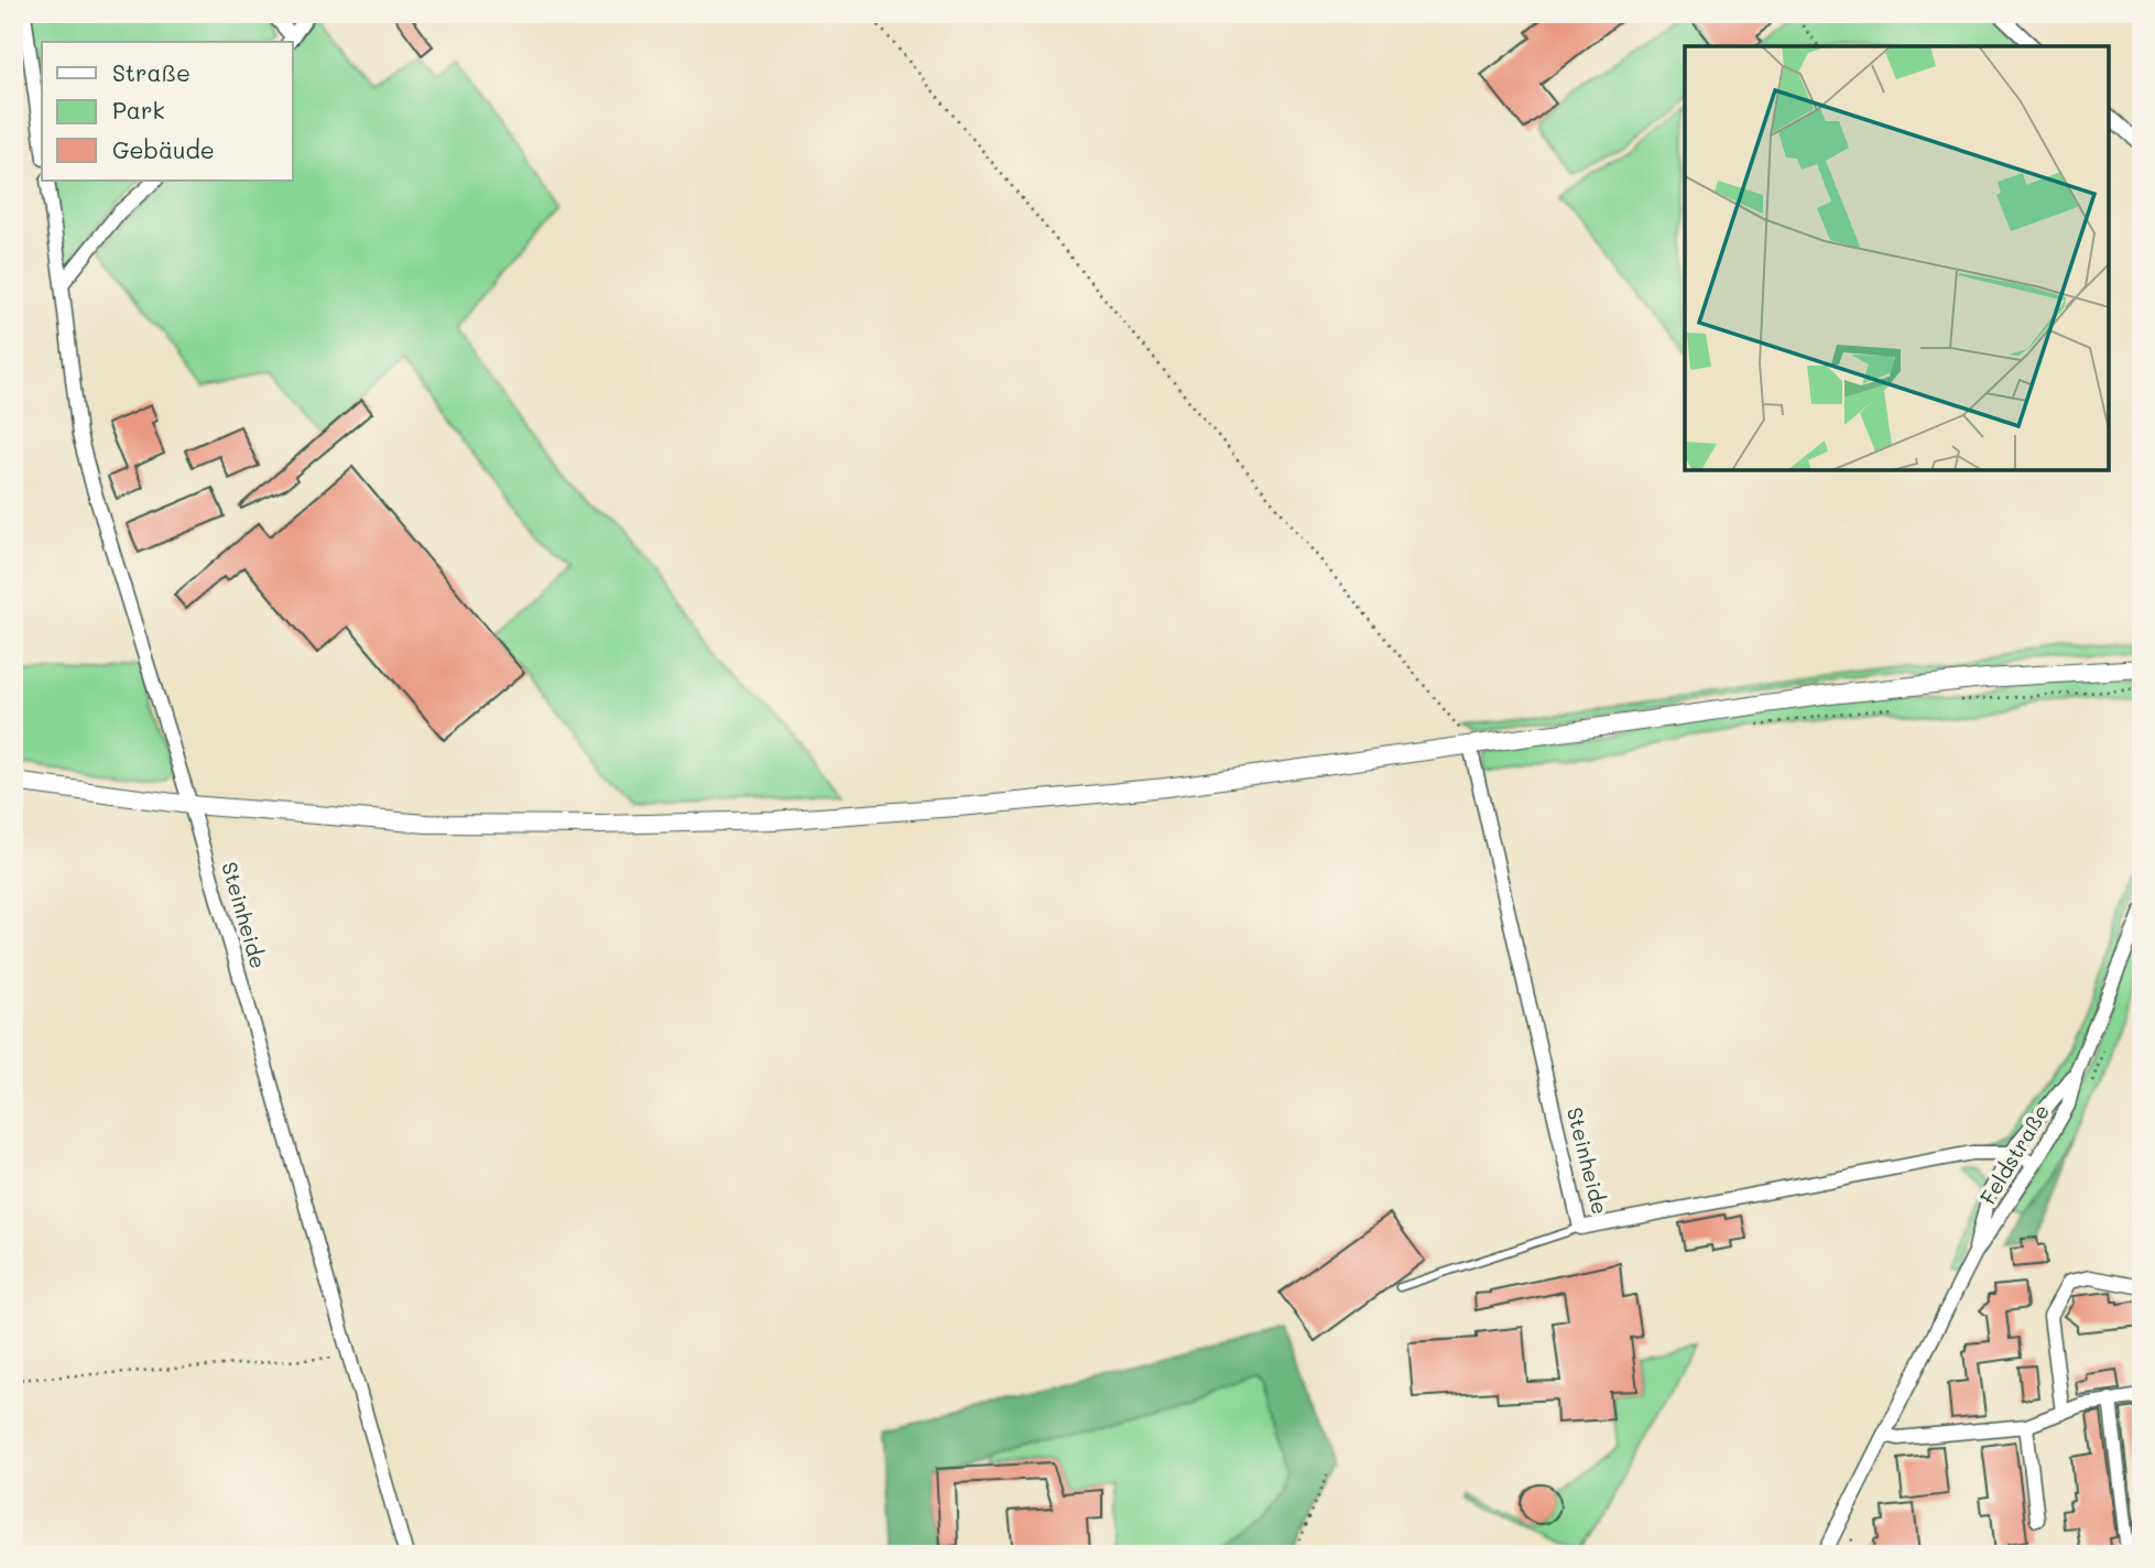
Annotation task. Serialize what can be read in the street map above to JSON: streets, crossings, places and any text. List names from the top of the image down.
{
  "streets": {
    "street": ["Steinheide", "Feldstraße"]
  },
  "crossings": [
    ["Steinheide", "Feldstraße"]
  ],
  "legend": ["Straße", "Park", "Gebäude"]
}
